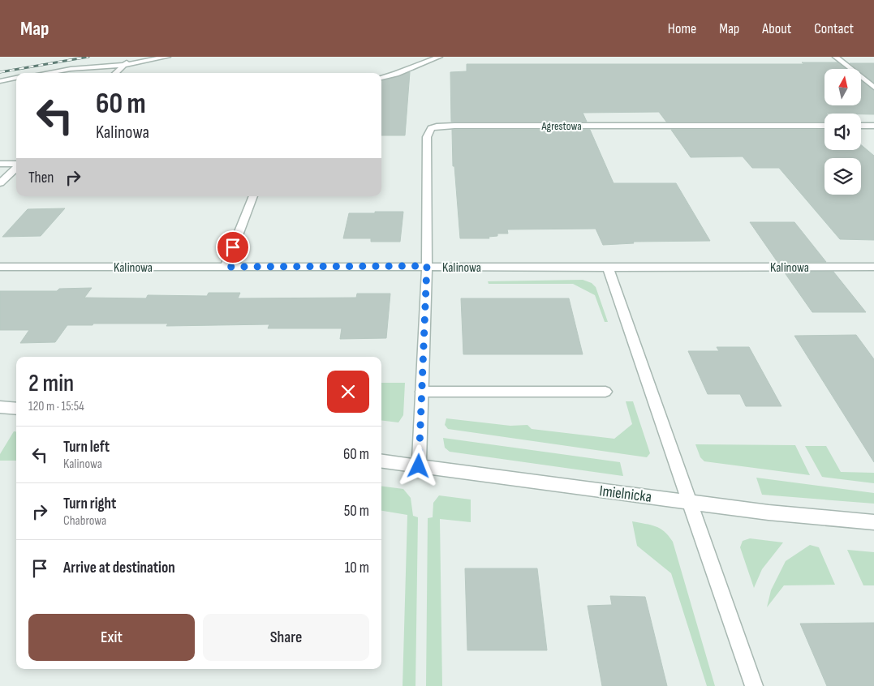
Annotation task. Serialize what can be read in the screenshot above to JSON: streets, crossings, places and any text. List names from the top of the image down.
{
  "streets": {
    "street": ["Agrestowa", "Kalinowa", "Imielnicka"]
  },
  "crossings": [
    ["Agrestowa", "Kalinowa"]
  ],
  "north": "top",
  "page": {
    "header": "Map",
    "nav": [
      "Home",
      "Map",
      "About",
      "Contact"
    ],
    "turn": ["60 m", "Kalinowa"],
    "then": "Then",
    "heading": ["2 min", "120 m · 15:54"],
    "list": [
      {
        "name": "Turn left",
        "note": "Kalinowa",
        "value": "60 m"
      },
      {
        "name": "Turn right",
        "note": "Chabrowa",
        "value": "50 m"
      },
      {
        "name": "Arrive at destination",
        "value": "10 m"
      }
    ],
    "buttons": ["Exit", "Share"]
  }
}
